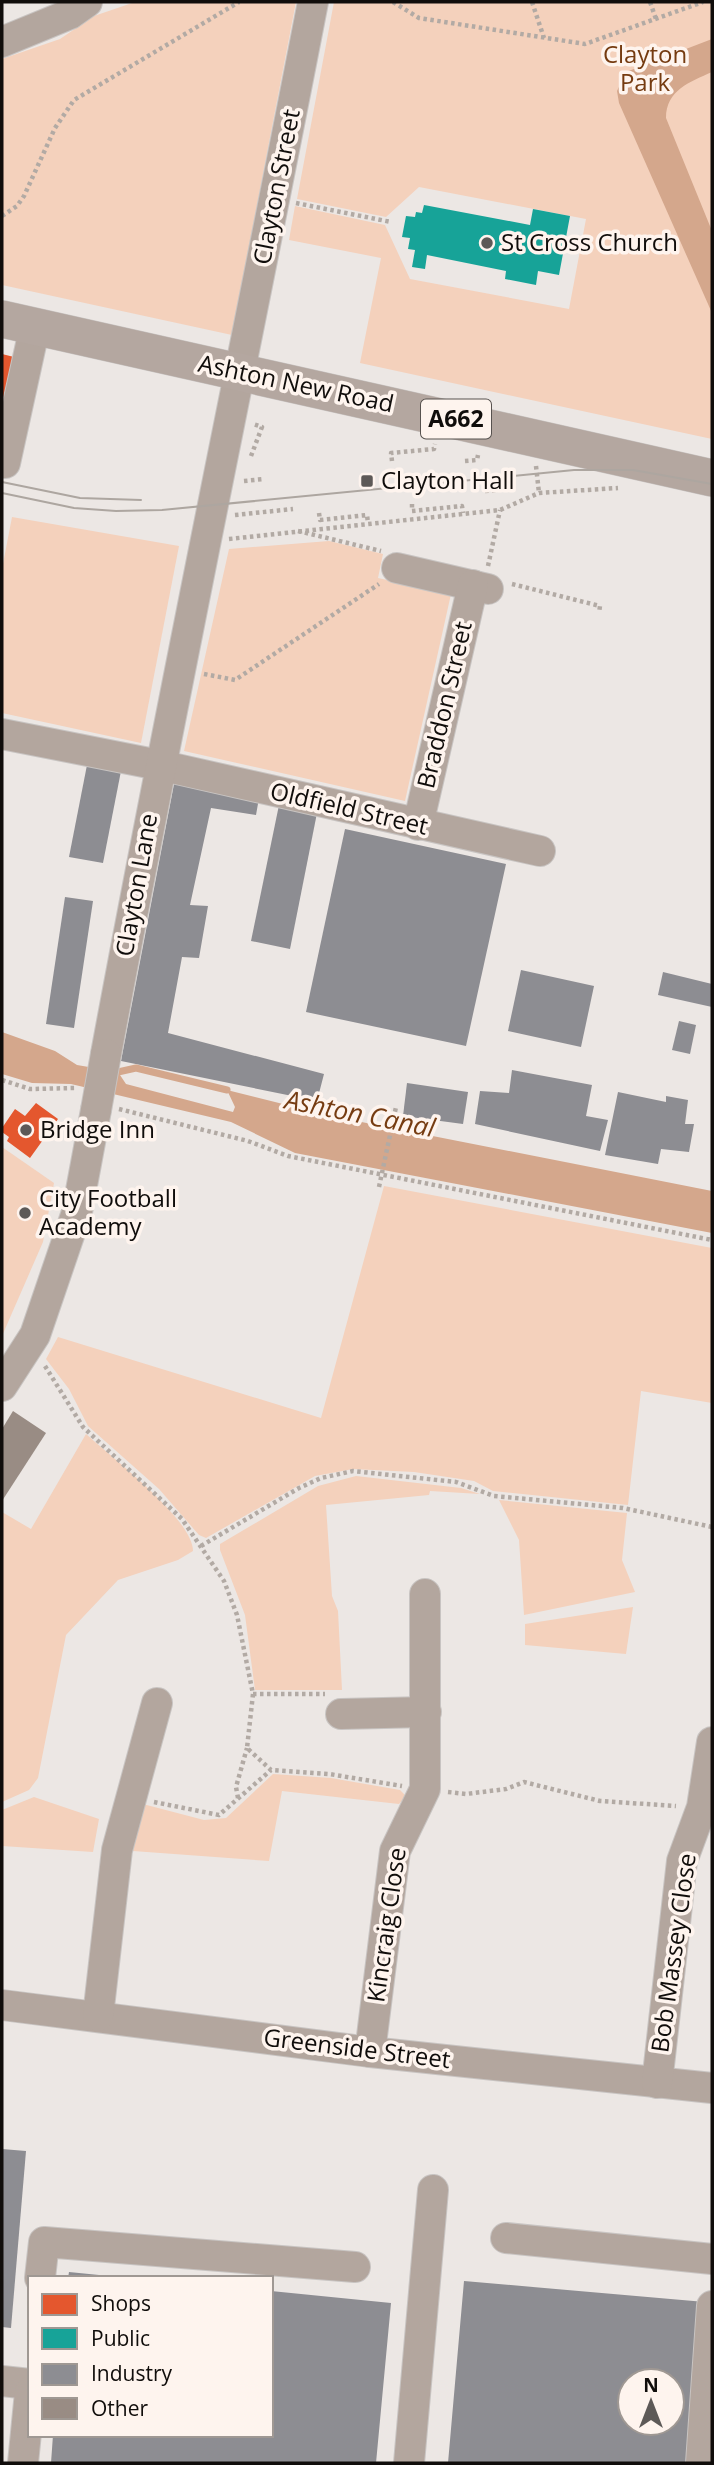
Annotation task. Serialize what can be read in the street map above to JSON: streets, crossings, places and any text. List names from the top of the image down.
{
  "streets": {
    "main road": ["Ashton New Road", "A662"],
    "street": [
      "Clayton Street",
      "Braddon Street",
      "Oldfield Street",
      "Clayton Lane",
      "Kincraig Close",
      "Bob Massey Close",
      "Greenside Street"
    ]
  },
  "crossings": [
    ["Clayton Street", "Ashton New Road"],
    ["Clayton Street", "Clayton Lane"],
    ["Ashton New Road", "Clayton Lane"],
    ["Braddon Street", "Oldfield Street"],
    ["Oldfield Street", "Clayton Lane"],
    ["Kincraig Close", "Greenside Street"],
    ["Bob Massey Close", "Greenside Street"]
  ],
  "water": ["Ashton Canal"],
  "parks": ["Clayton Park"],
  "places": {
    "other": ["St Cross Church", "Bridge Inn", "City Football Academy"],
    "transit": ["Clayton Hall"]
  },
  "legend": [
    "Shops",
    "Public",
    "Industry",
    "Other"
  ],
  "north": "top"
}
